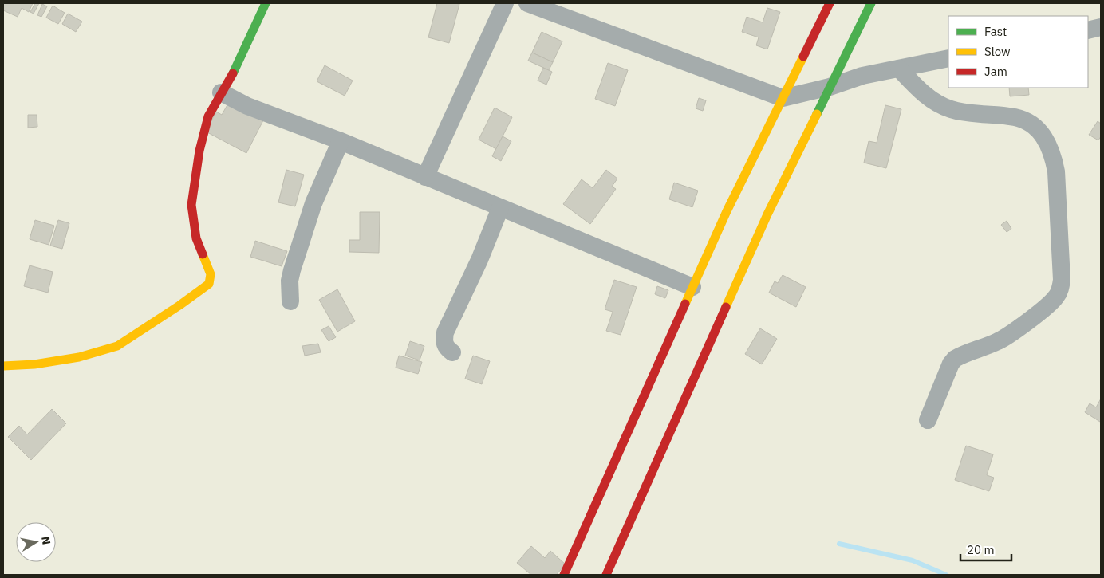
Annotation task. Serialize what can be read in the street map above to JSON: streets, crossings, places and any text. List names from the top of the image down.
{
  "legend": ["Fast", "Slow", "Jam"],
  "scale_bar": "20 m",
  "north": "right"
}
